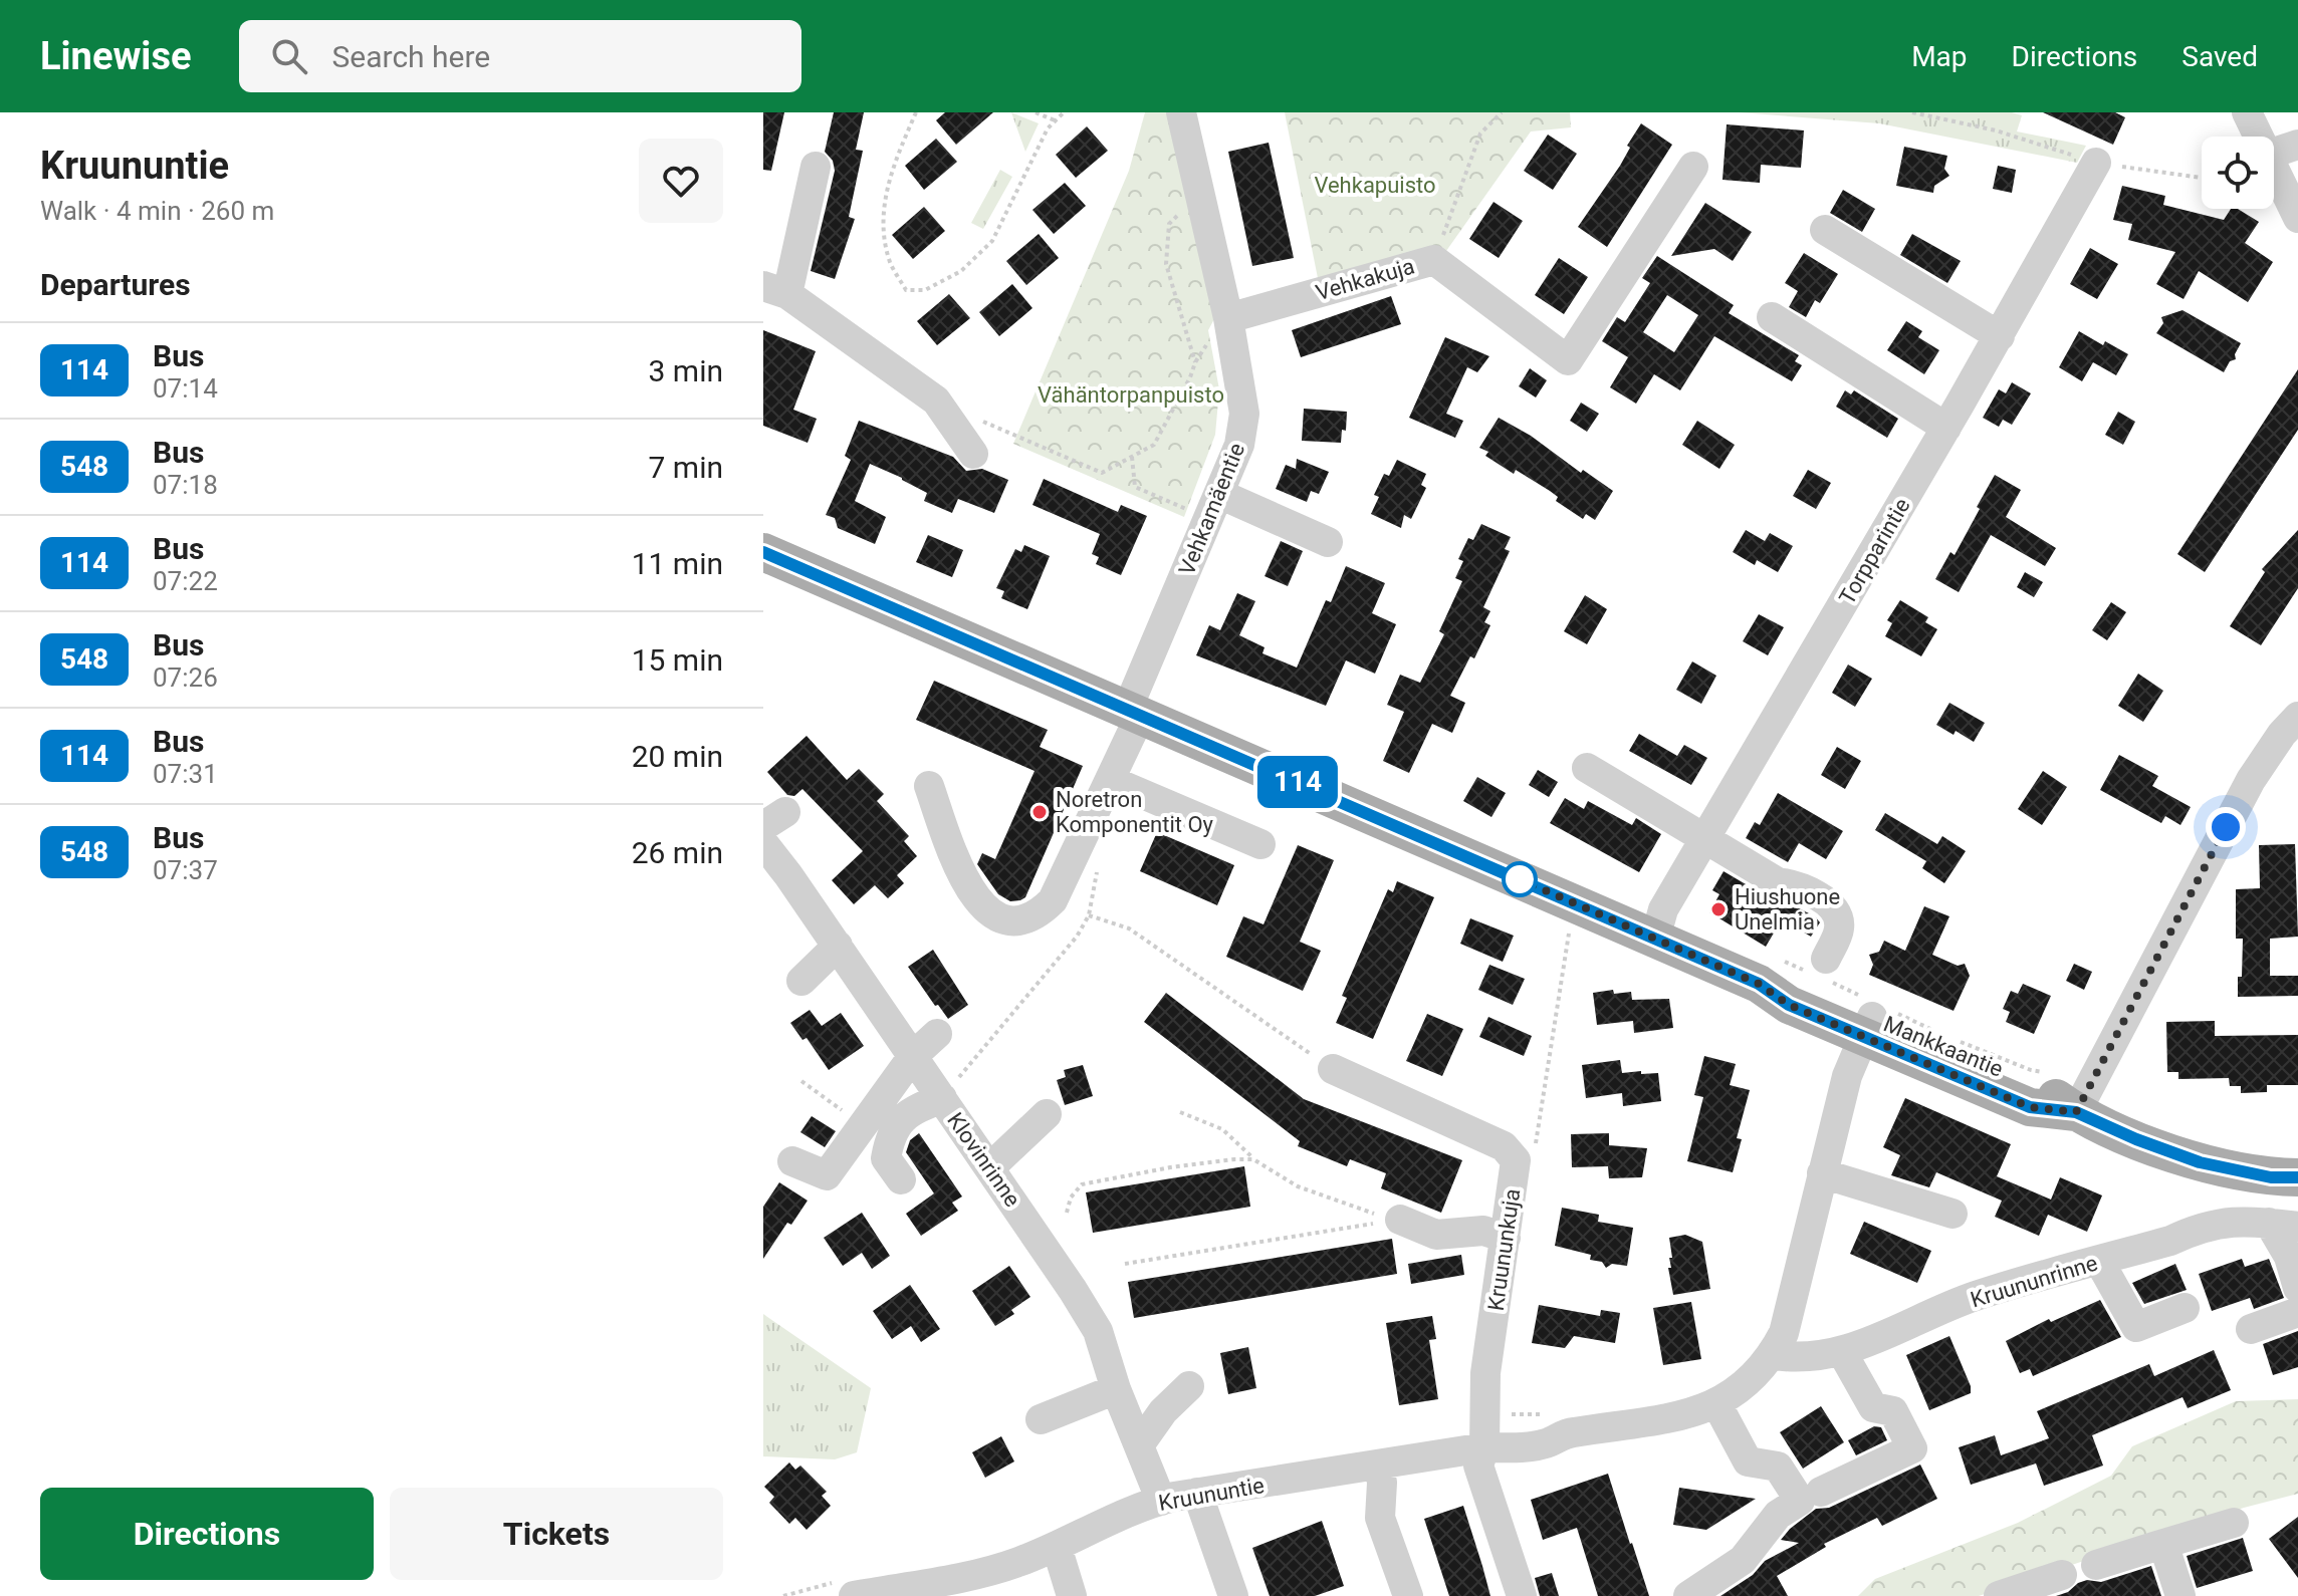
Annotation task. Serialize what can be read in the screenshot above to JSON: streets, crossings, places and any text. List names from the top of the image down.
{
  "streets": {
    "main road": ["Mankkaantie"],
    "street": [
      "Vehkakuja",
      "Vehkamäentie",
      "Torpparintie",
      "Klovinrinne",
      "Kruununkuja",
      "Kruununrinne",
      "Kruununtie"
    ]
  },
  "crossings": [
    ["Vehkakuja", "Vehkamäentie"],
    ["Vehkamäentie", "Mankkaantie"],
    ["Torpparintie", "Mankkaantie"],
    ["Mankkaantie", "Kruununtie"],
    ["Klovinrinne", "Kruununtie"],
    ["Kruununkuja", "Kruununtie"],
    ["Kruununrinne", "Kruununtie"]
  ],
  "parks": ["Vehkapuisto", "Vähäntorpanpuisto"],
  "places": ["Noretron Komponentit Oy", "Hiushuone Unelmia"],
  "lines": ["bus line 114"],
  "page": {
    "header": "Linewise",
    "search": "Search here",
    "nav": ["Map", "Directions", "Saved"],
    "heading": [
      ["Kruununtie", "Walk · 4 min · 260 m"],
      "Departures"
    ],
    "on_map": "114",
    "list": [
      {
        "mark": "114",
        "name": "Bus",
        "note": "07:14",
        "value": "3 min"
      },
      {
        "mark": "548",
        "name": "Bus",
        "note": "07:18",
        "value": "7 min"
      },
      {
        "mark": "114",
        "name": "Bus",
        "note": "07:22",
        "value": "11 min"
      },
      {
        "mark": "548",
        "name": "Bus",
        "note": "07:26",
        "value": "15 min"
      },
      {
        "mark": "114",
        "name": "Bus",
        "note": "07:31",
        "value": "20 min"
      },
      {
        "mark": "548",
        "name": "Bus",
        "note": "07:37",
        "value": "26 min"
      }
    ],
    "buttons": ["Directions", "Tickets"]
  }
}
